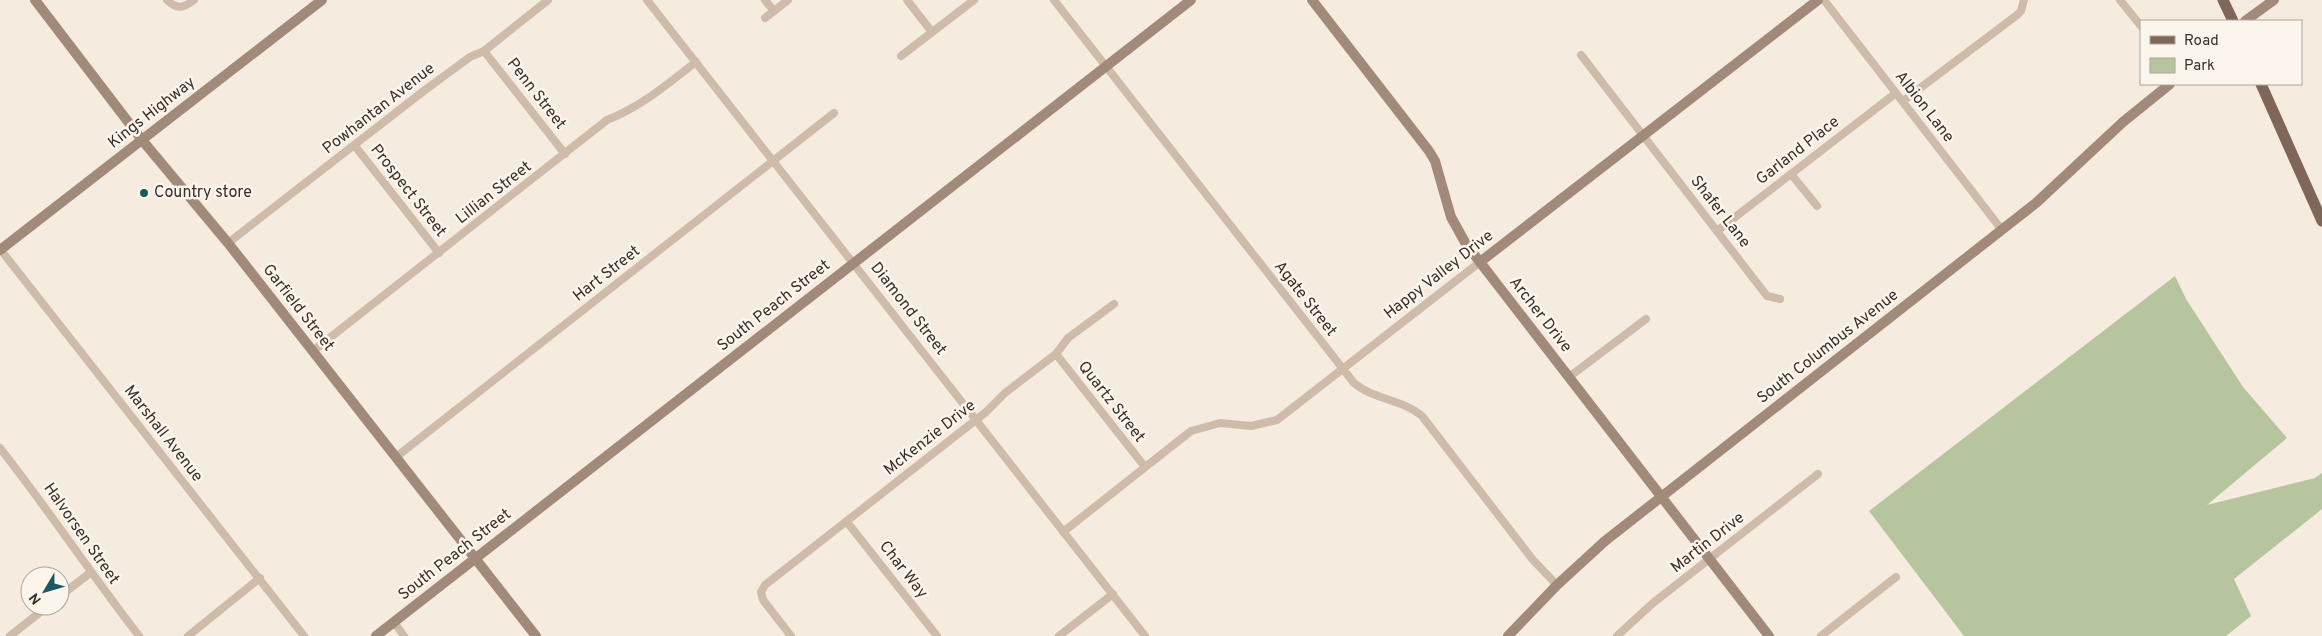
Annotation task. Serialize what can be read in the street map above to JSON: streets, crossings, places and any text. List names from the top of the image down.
{
  "streets": {
    "street": [
      "Penn Street",
      "Albion Lane",
      "Powhantan Avenue",
      "Kings Highway",
      "Garland Place",
      "Prospect Street",
      "Lillian Street",
      "Shafer Lane",
      "Hart Street",
      "Happy Valley Drive",
      "Agate Street",
      "South Peach Street",
      "Garfield Street",
      "Diamond Street",
      "Archer Drive",
      "South Columbus Avenue",
      "Quartz Street",
      "Marshall Avenue",
      "McKenzie Drive",
      "Halvorsen Street",
      "Martin Drive",
      "Char Way"
    ]
  },
  "crossings": [
    ["Penn Street", "Powhantan Avenue"],
    ["Penn Street", "Lillian Street"],
    ["Albion Lane", "Garland Place"],
    ["Albion Lane", "South Columbus Avenue"],
    ["Powhantan Avenue", "Prospect Street"],
    ["Powhantan Avenue", "Garfield Street"],
    ["Kings Highway", "Garfield Street"],
    ["Kings Highway", "Marshall Avenue"],
    ["Garland Place", "Shafer Lane"],
    ["Prospect Street", "Lillian Street"],
    ["Lillian Street", "Garfield Street"],
    ["Lillian Street", "Diamond Street"],
    ["Shafer Lane", "Happy Valley Drive"],
    ["Hart Street", "Garfield Street"],
    ["Hart Street", "Diamond Street"],
    ["Happy Valley Drive", "Agate Street"],
    ["Happy Valley Drive", "Diamond Street"],
    ["Happy Valley Drive", "Archer Drive"],
    ["Happy Valley Drive", "Quartz Street"],
    ["Agate Street", "South Peach Street"],
    ["Agate Street", "South Columbus Avenue"],
    ["South Peach Street", "Garfield Street"],
    ["South Peach Street", "Diamond Street"],
    ["Diamond Street", "McKenzie Drive"],
    ["Archer Drive", "South Columbus Avenue"],
    ["Archer Drive", "Martin Drive"],
    ["Quartz Street", "McKenzie Drive"],
    ["McKenzie Drive", "Char Way"]
  ],
  "places": ["Country store"],
  "legend": ["Road", "Park"],
  "north": "bottom left"
}
